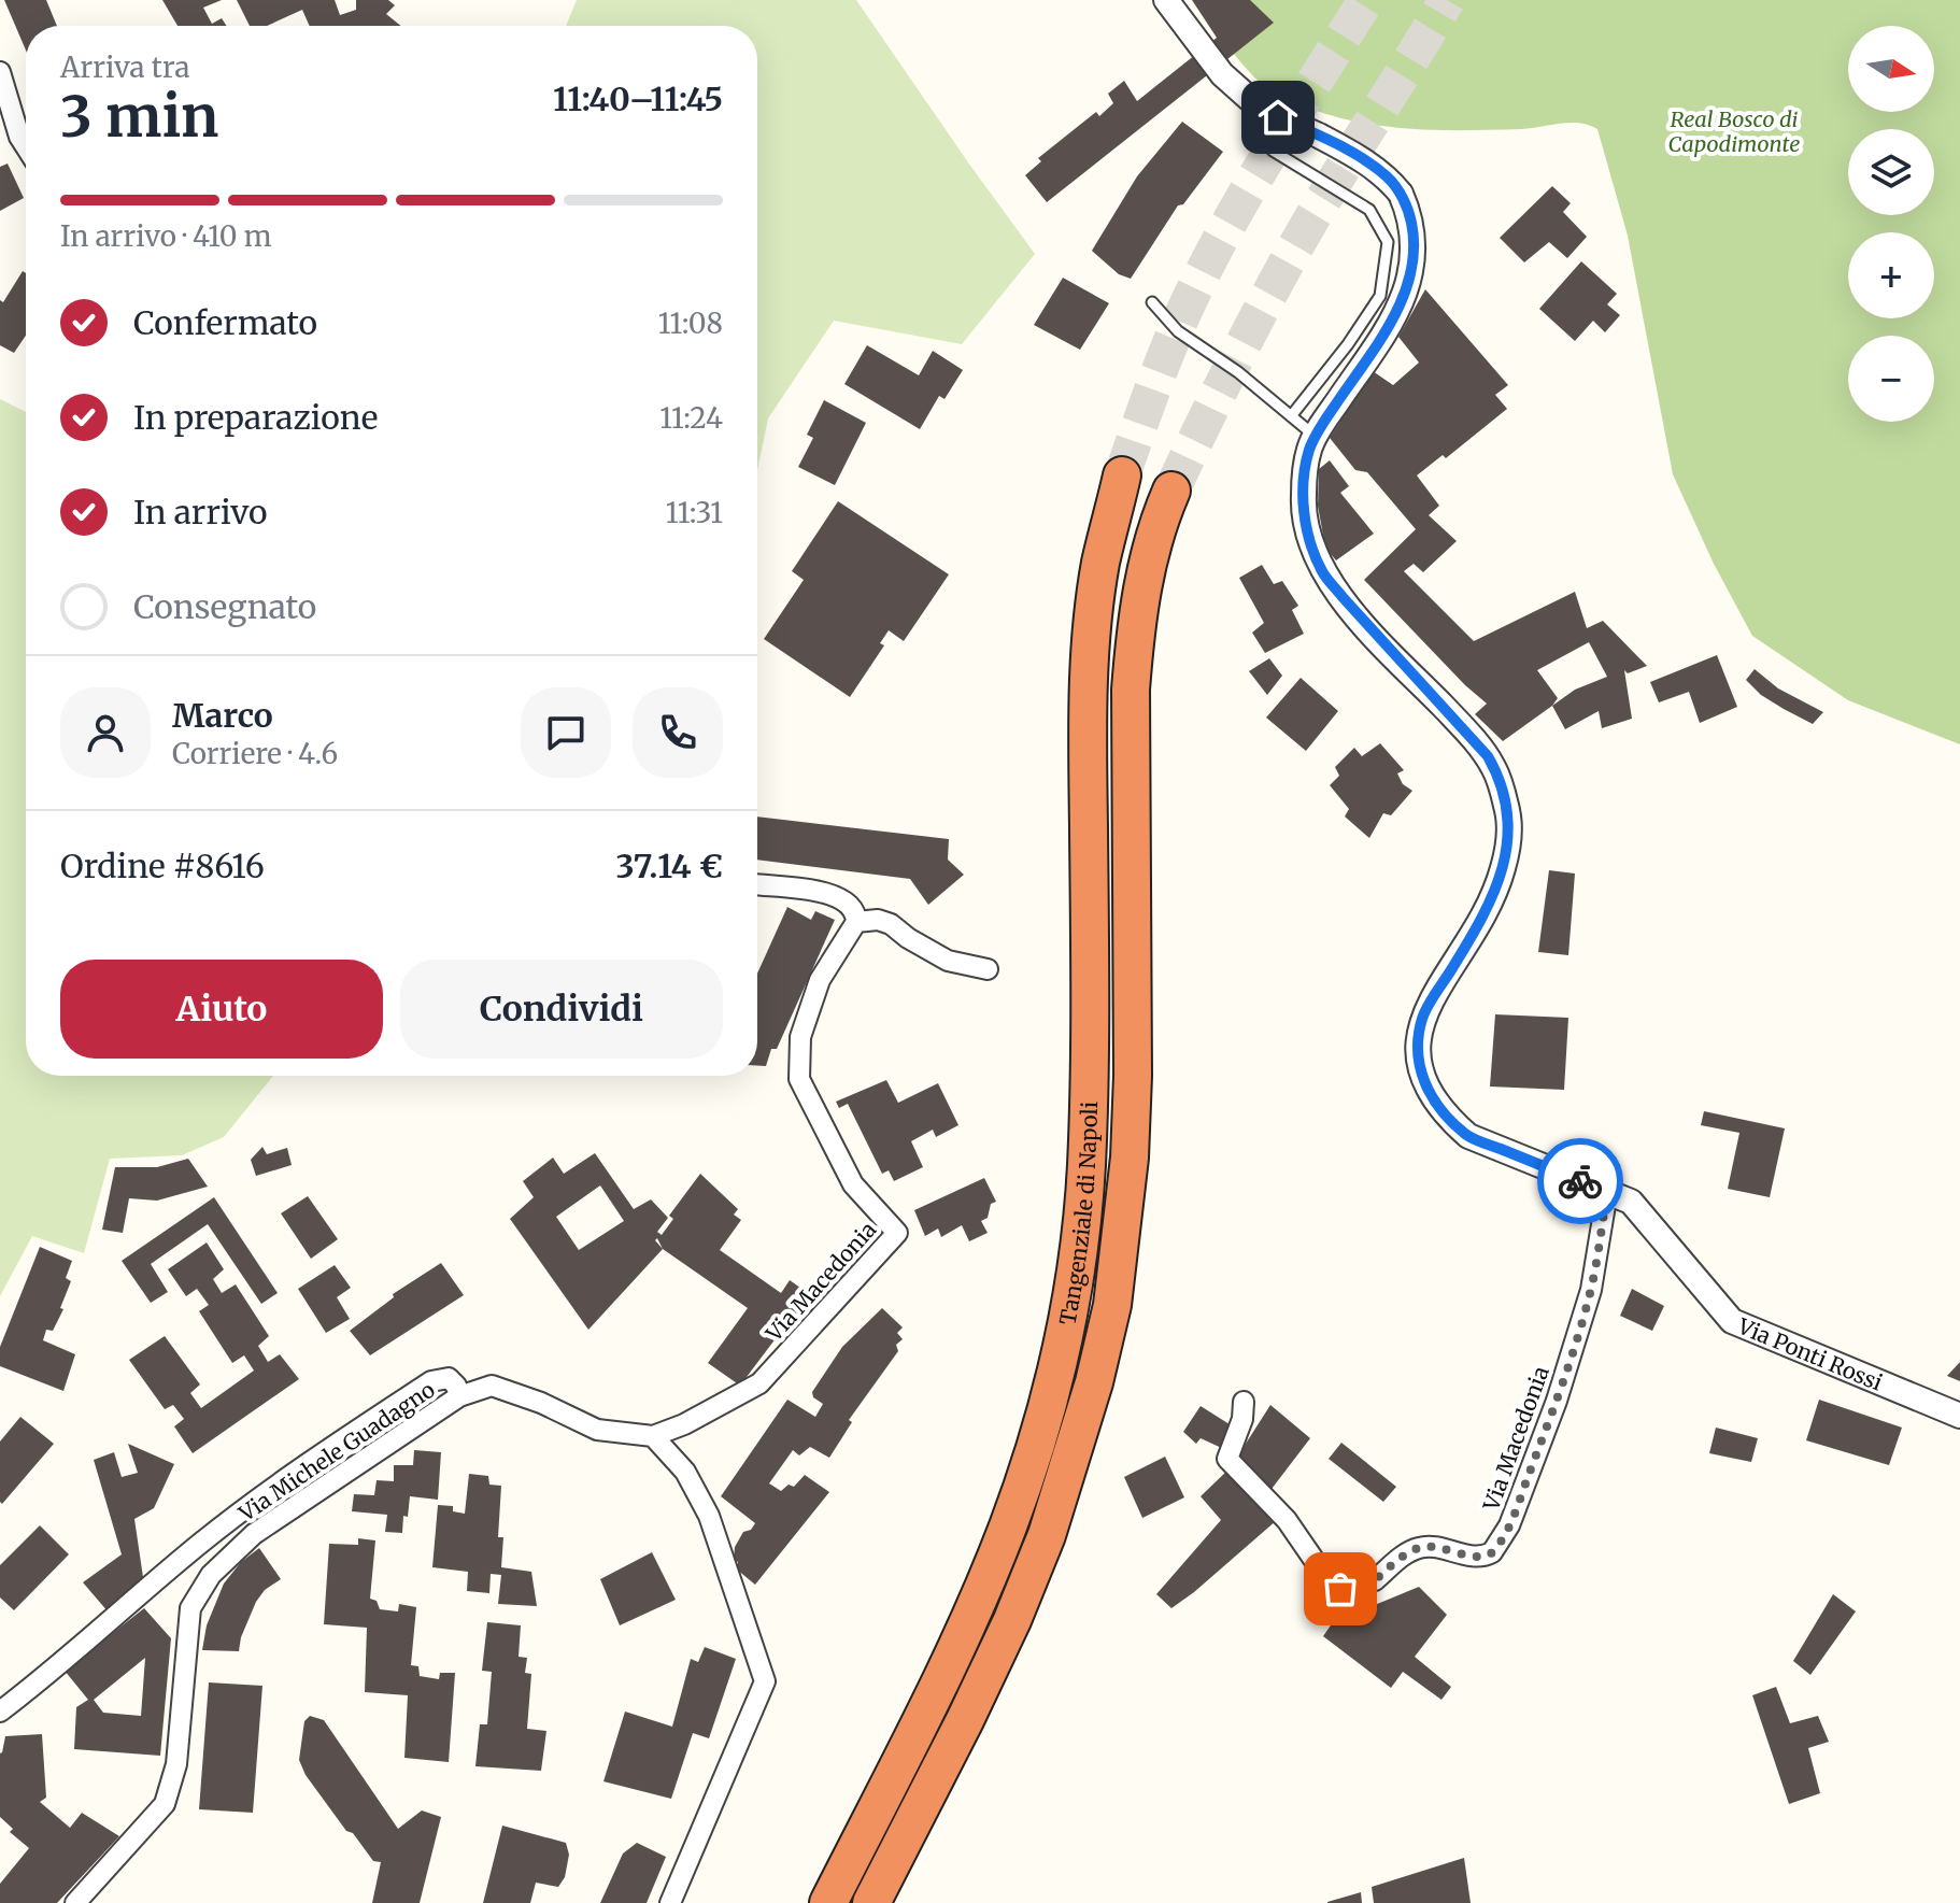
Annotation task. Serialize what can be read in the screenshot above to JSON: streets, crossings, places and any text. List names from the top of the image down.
{
  "streets": {
    "highway": ["Tangenziale di Napoli"],
    "street": ["Via Macedonia", "Via Ponti Rossi", "Via Michele Guadagno"]
  },
  "crossings": [
    ["Via Macedonia", "Via Ponti Rossi"],
    ["Via Macedonia", "Via Michele Guadagno"]
  ],
  "parks": ["Real Bosco di Capodimonte"],
  "north": "right",
  "page": {
    "map_buttons": ["+", "−"],
    "heading": ["3 min", "Arriva tra", "11:40–11:45"],
    "panel": [
      "Marco",
      "Corriere · 4.6",
      "Ordine #8616",
      "37.14 €"
    ],
    "bar": "In arrivo · 410 m",
    "list": [
      ["Confermato", "11:08"],
      ["In preparazione", "11:24"],
      ["In arrivo", "11:31"],
      "Consegnato"
    ],
    "buttons": ["Aiuto", "Condividi"]
  }
}
